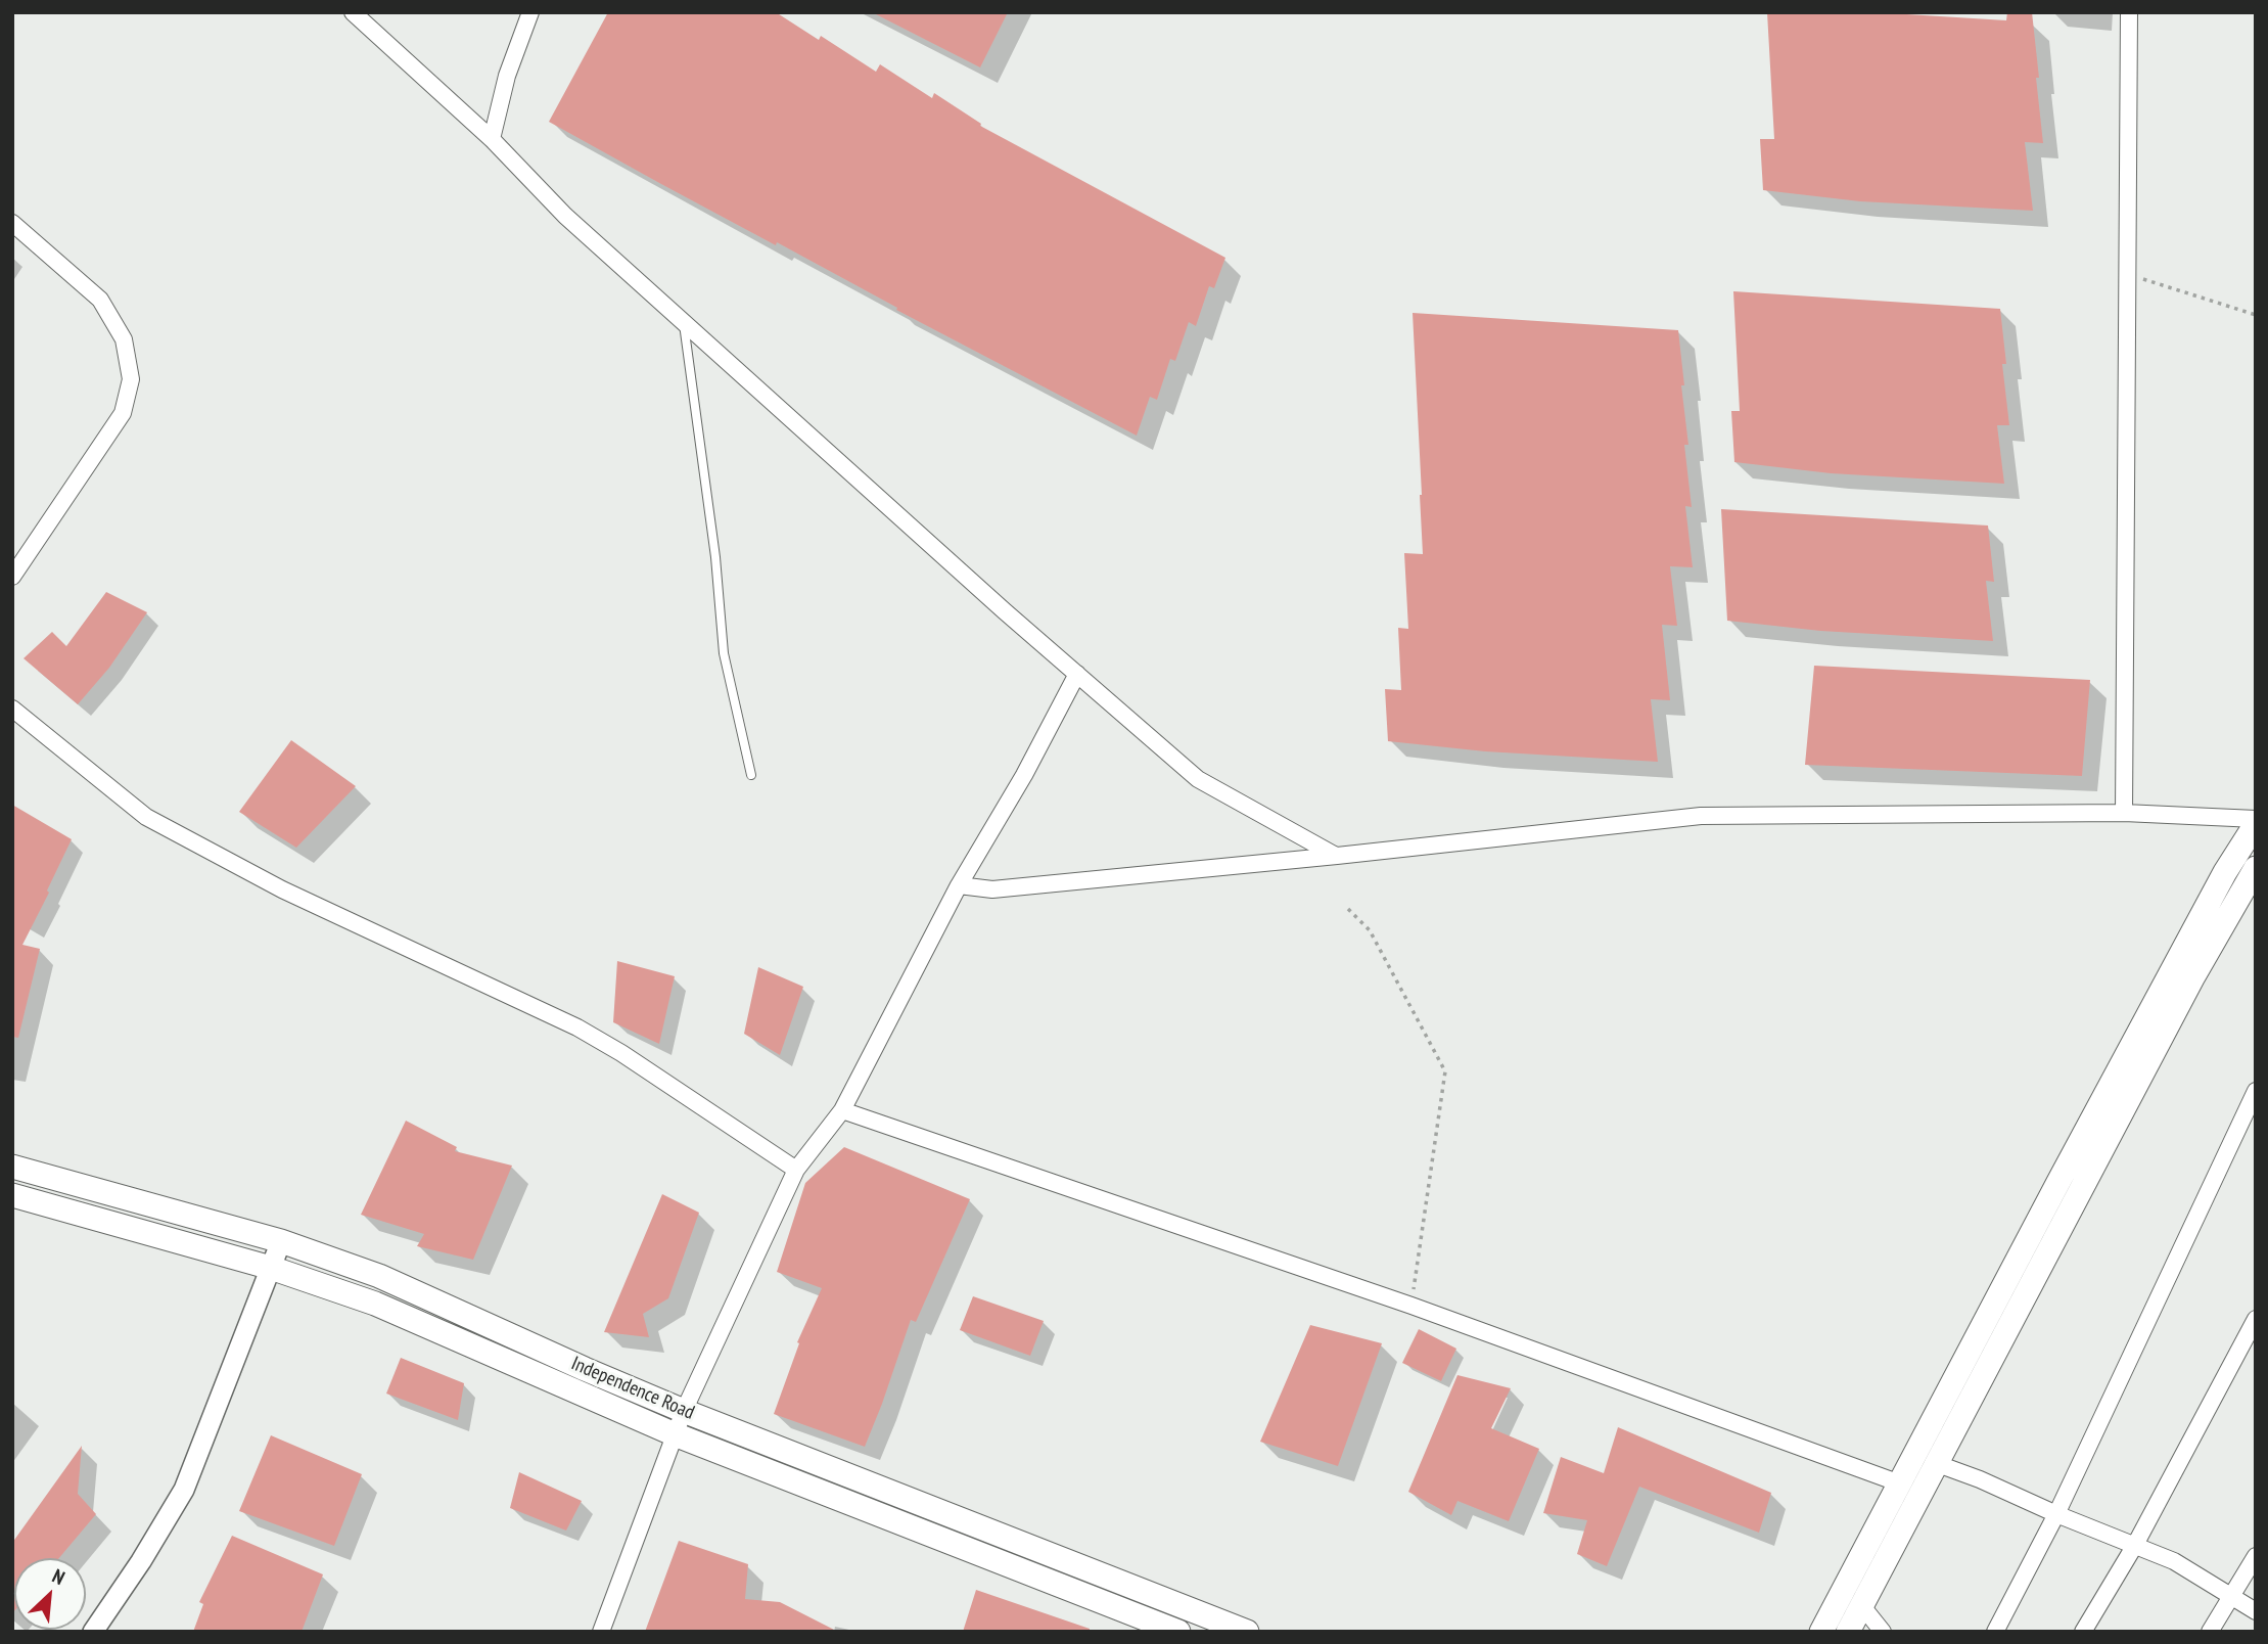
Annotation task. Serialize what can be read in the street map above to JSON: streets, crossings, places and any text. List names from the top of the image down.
{
  "streets": {
    "main road": ["Independence Road"]
  },
  "north": "top right"
}
